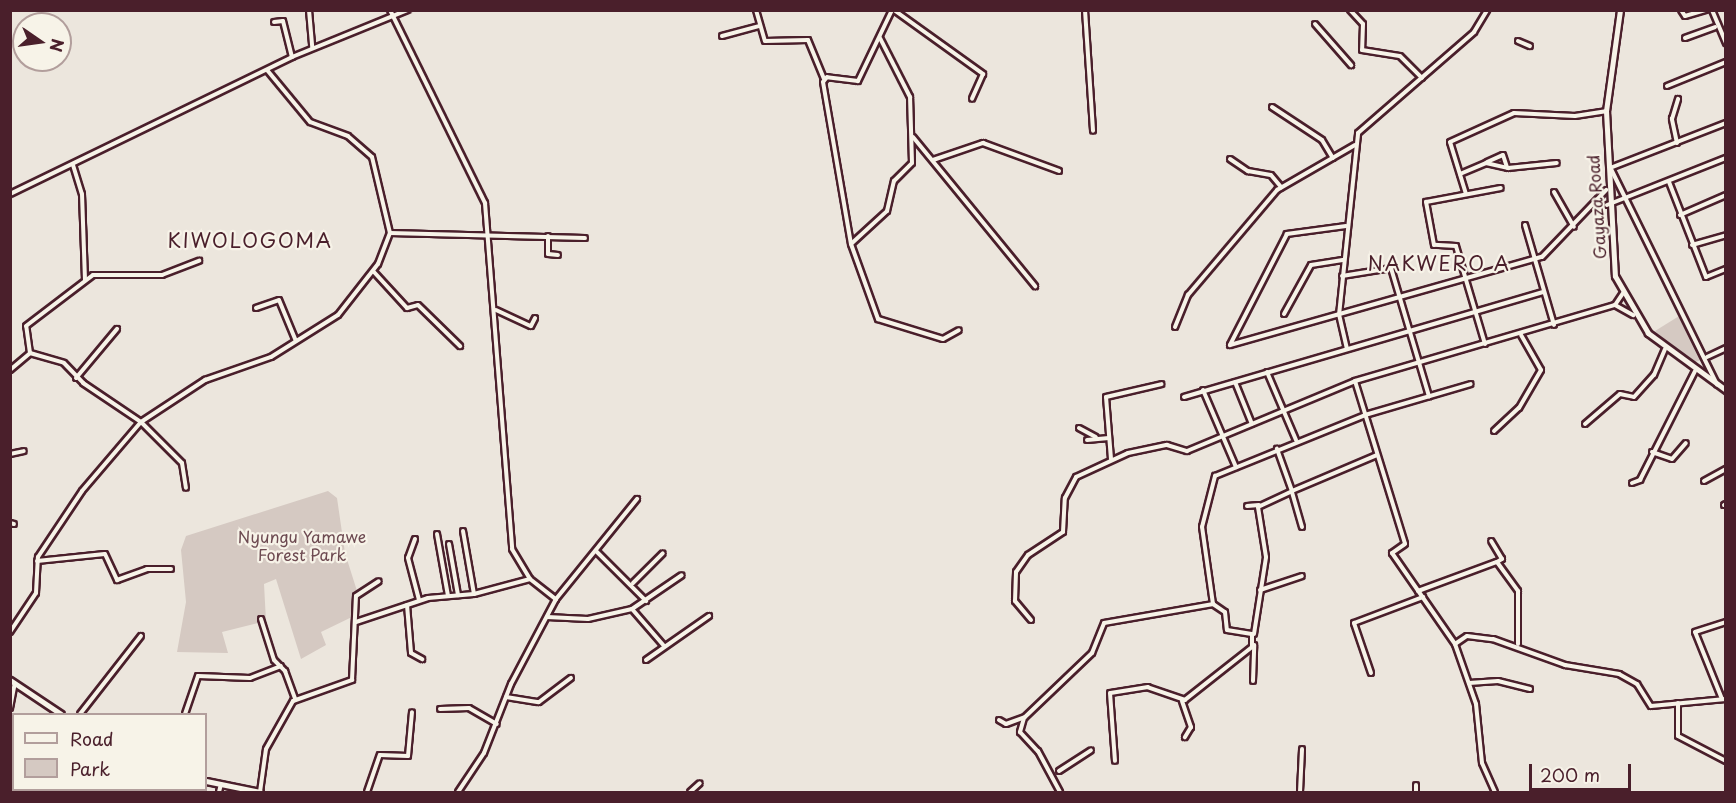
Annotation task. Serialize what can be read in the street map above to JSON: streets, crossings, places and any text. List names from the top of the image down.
{
  "streets": {
    "main road": ["Gayaza Road"]
  },
  "districts": ["KIWOLOGOMA", "NAKWERO A"],
  "parks": ["Nyungu Yamawe Forest Park"],
  "legend": ["Road", "Park"],
  "scale_bar": "200 m",
  "north": "right"
}
